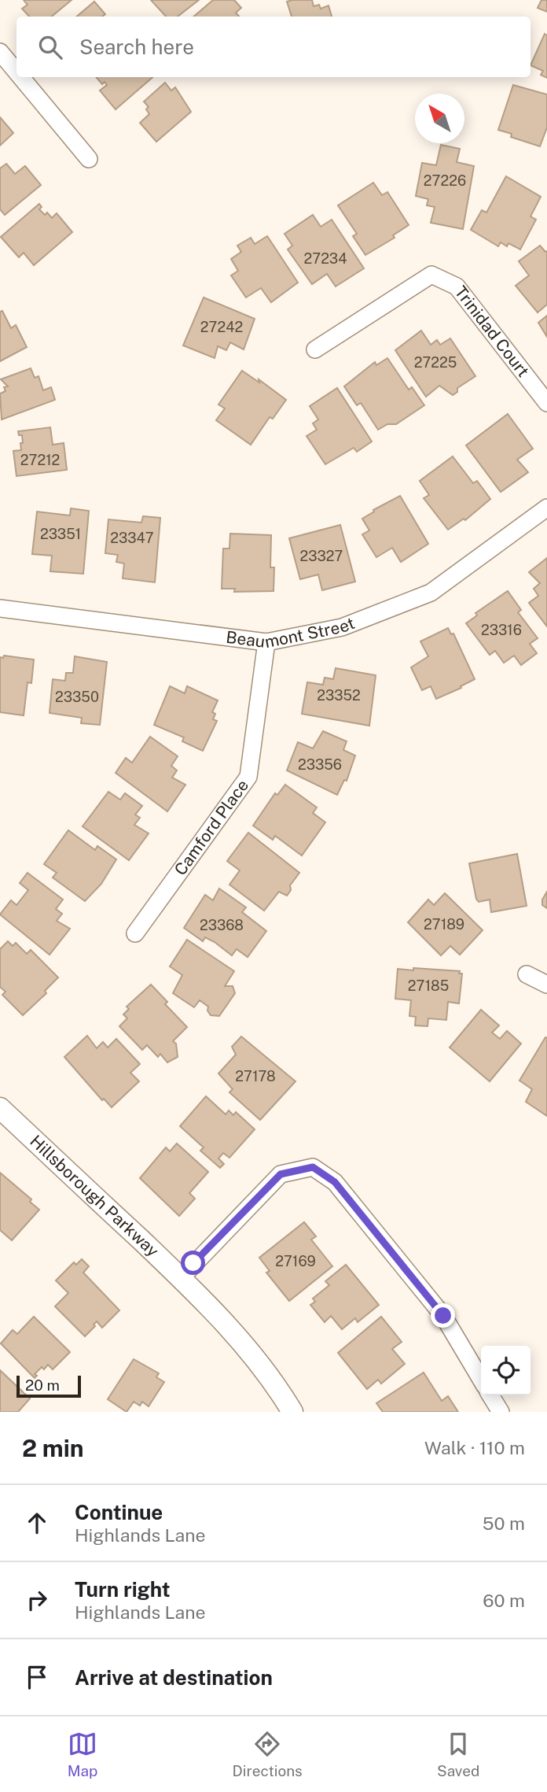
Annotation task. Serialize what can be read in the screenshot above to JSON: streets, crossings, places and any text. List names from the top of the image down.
{
  "streets": {
    "street": [
      "Trinidad Court",
      "Beaumont Street",
      "Camford Place",
      "Hillsborough Parkway"
    ]
  },
  "crossings": [
    ["Beaumont Street", "Camford Place"]
  ],
  "house_numbers": [
    "27226",
    "27234",
    "27242",
    "27225",
    "27212",
    "23351",
    "23347",
    "23327",
    "23316",
    "23352",
    "23350",
    "23356",
    "27189",
    "23368",
    "27185",
    "27178",
    "27169"
  ],
  "scale_bar": "20 m",
  "north": "top left",
  "page": {
    "search": "Search here",
    "scale": "20 m",
    "heading": ["2 min", "Walk · 110 m"],
    "list": [
      ["Continue", "Highlands Lane", "50 m"],
      ["Turn right", "Highlands Lane", "60 m"],
      "Arrive at destination"
    ],
    "nav": ["Map", "Directions", "Saved"]
  }
}
